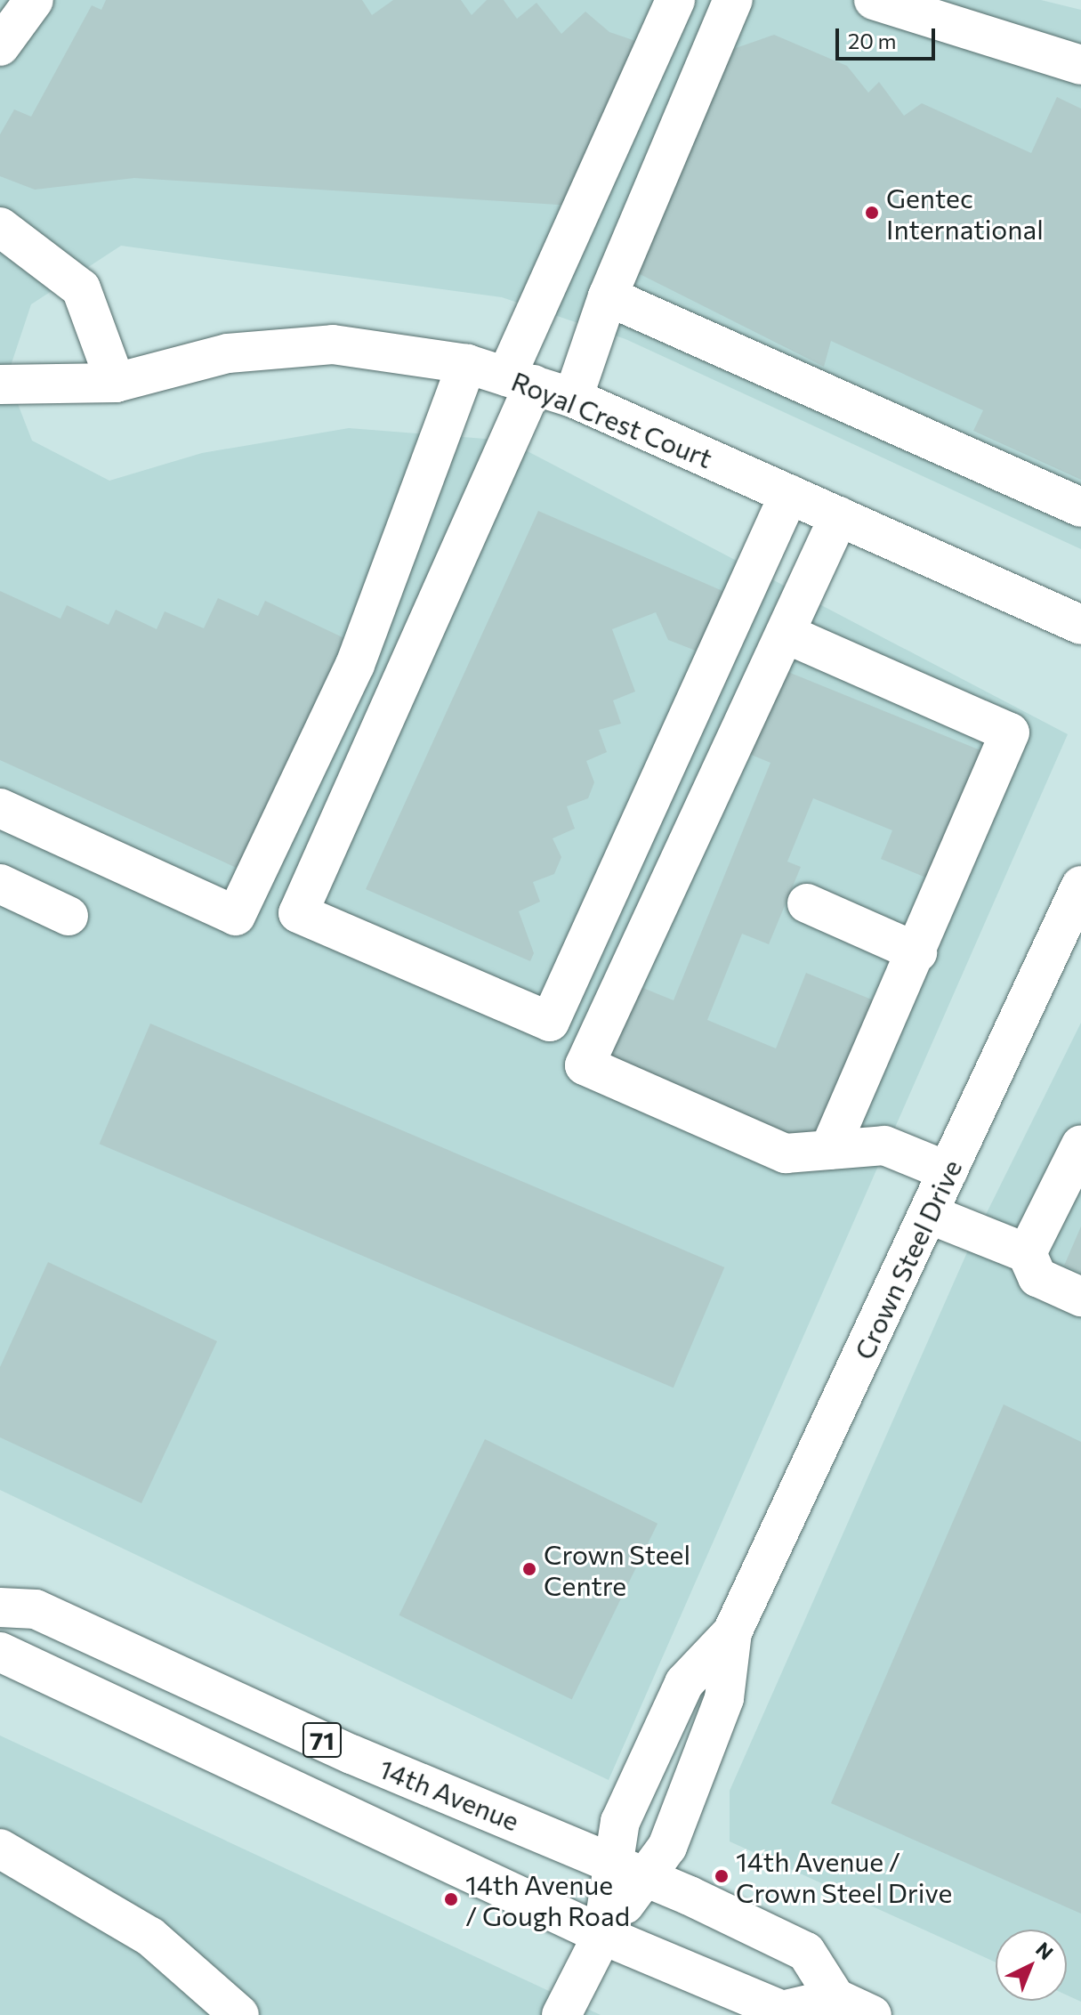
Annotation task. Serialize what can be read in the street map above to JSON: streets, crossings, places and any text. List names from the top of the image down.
{
  "streets": {
    "main road": [
      "Royal Crest Court",
      "Crown Steel Drive",
      "71",
      "14th Avenue"
    ]
  },
  "crossings": [
    ["Crown Steel Drive", "71"],
    ["Crown Steel Drive", "14th Avenue"],
    ["71", "14th Avenue"]
  ],
  "places": [
    "Gentec International",
    "Crown Steel Centre",
    "14th Avenue / Crown Steel Drive",
    "14th Avenue / Gough Road"
  ],
  "scale_bar": "20 m",
  "north": "top right"
}
